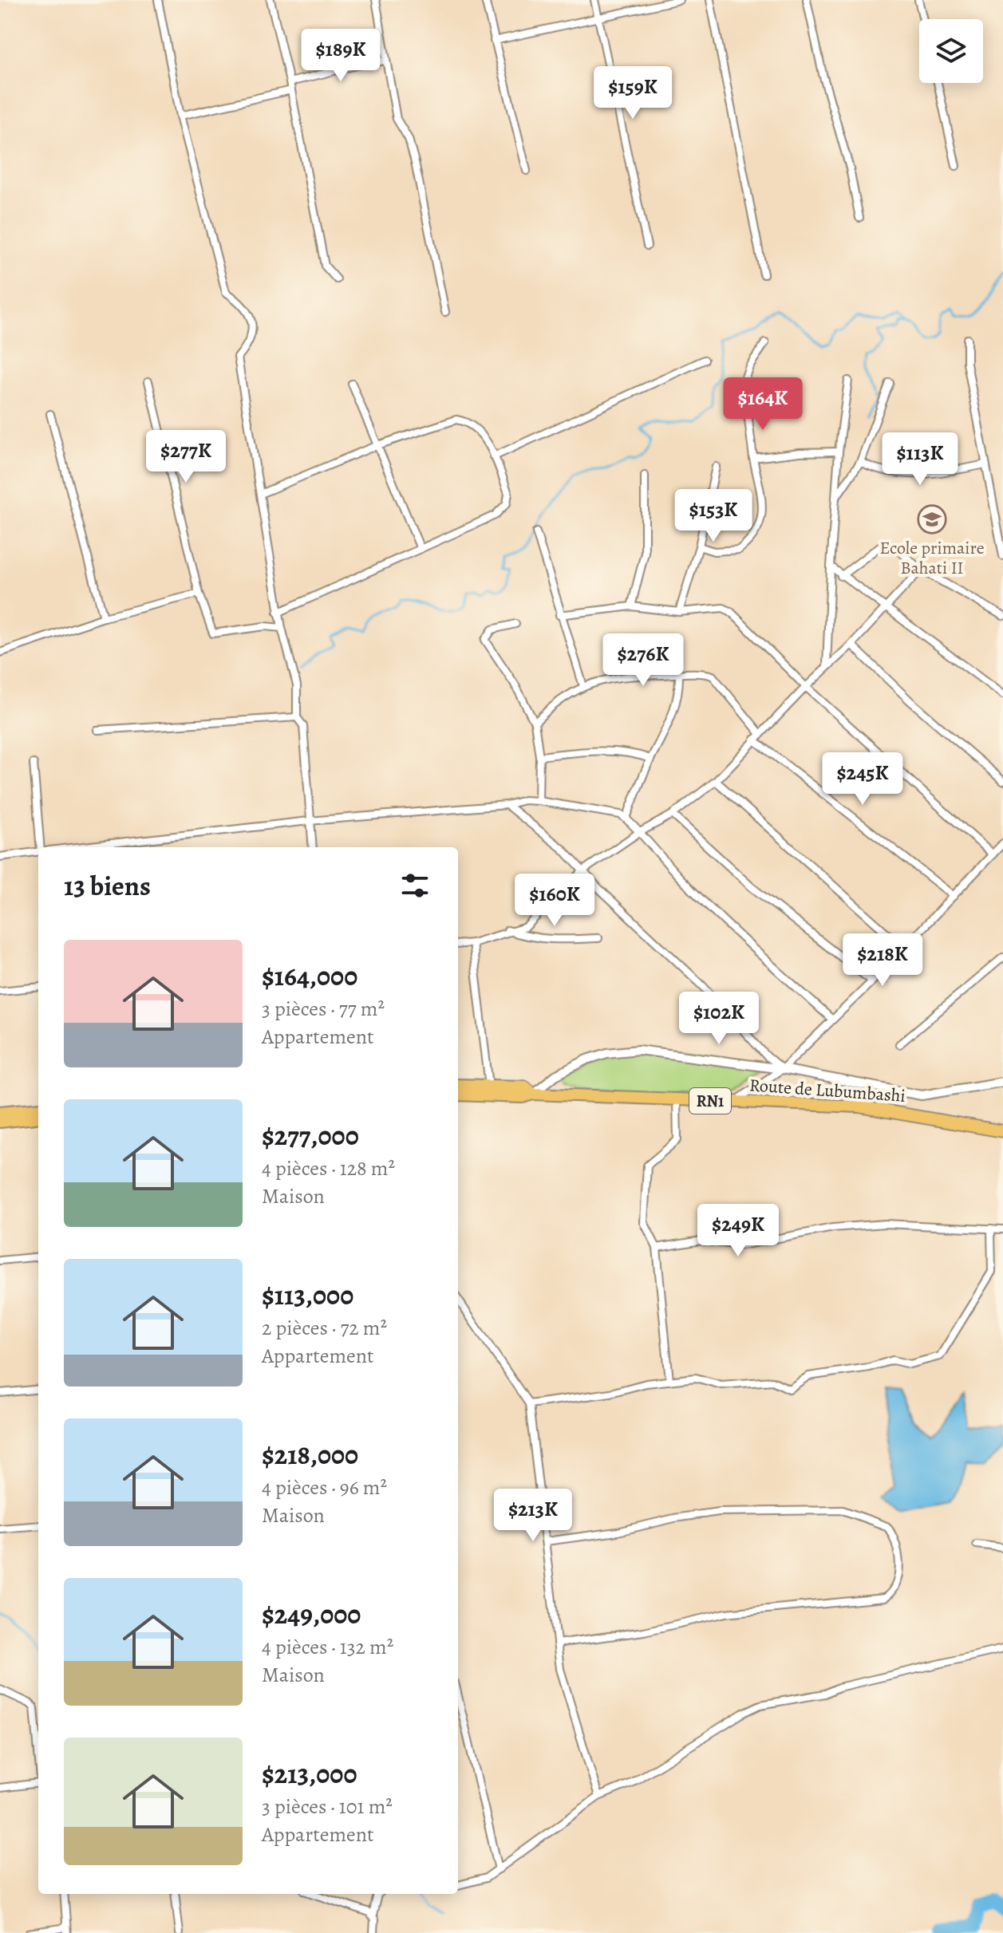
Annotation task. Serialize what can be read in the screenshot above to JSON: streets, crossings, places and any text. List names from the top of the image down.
{
  "streets": {
    "highway": ["Route de Lubumbashi", "RN1"]
  },
  "places": {
    "school or university": ["Ecole primaire Bahati II"]
  },
  "page": {
    "price": [
      "$189K",
      "$159K",
      "$164K",
      "$277K",
      "$113K",
      "$153K",
      "$276K",
      "$245K",
      "$160K",
      "$218K",
      "$102K",
      "$249K",
      "$213K"
    ],
    "heading": "13 biens",
    "list": [
      {
        "name": "$164,000",
        "note": "3 pièces · 77 m² · Appartement"
      },
      {
        "name": "$277,000",
        "note": "4 pièces · 128 m² · Maison"
      },
      {
        "name": "$113,000",
        "note": "2 pièces · 72 m² · Appartement"
      },
      {
        "name": "$218,000",
        "note": "4 pièces · 96 m² · Maison"
      },
      {
        "name": "$249,000",
        "note": "4 pièces · 132 m² · Maison"
      },
      {
        "name": "$213,000",
        "note": "3 pièces · 101 m² · Appartement"
      }
    ]
  }
}
